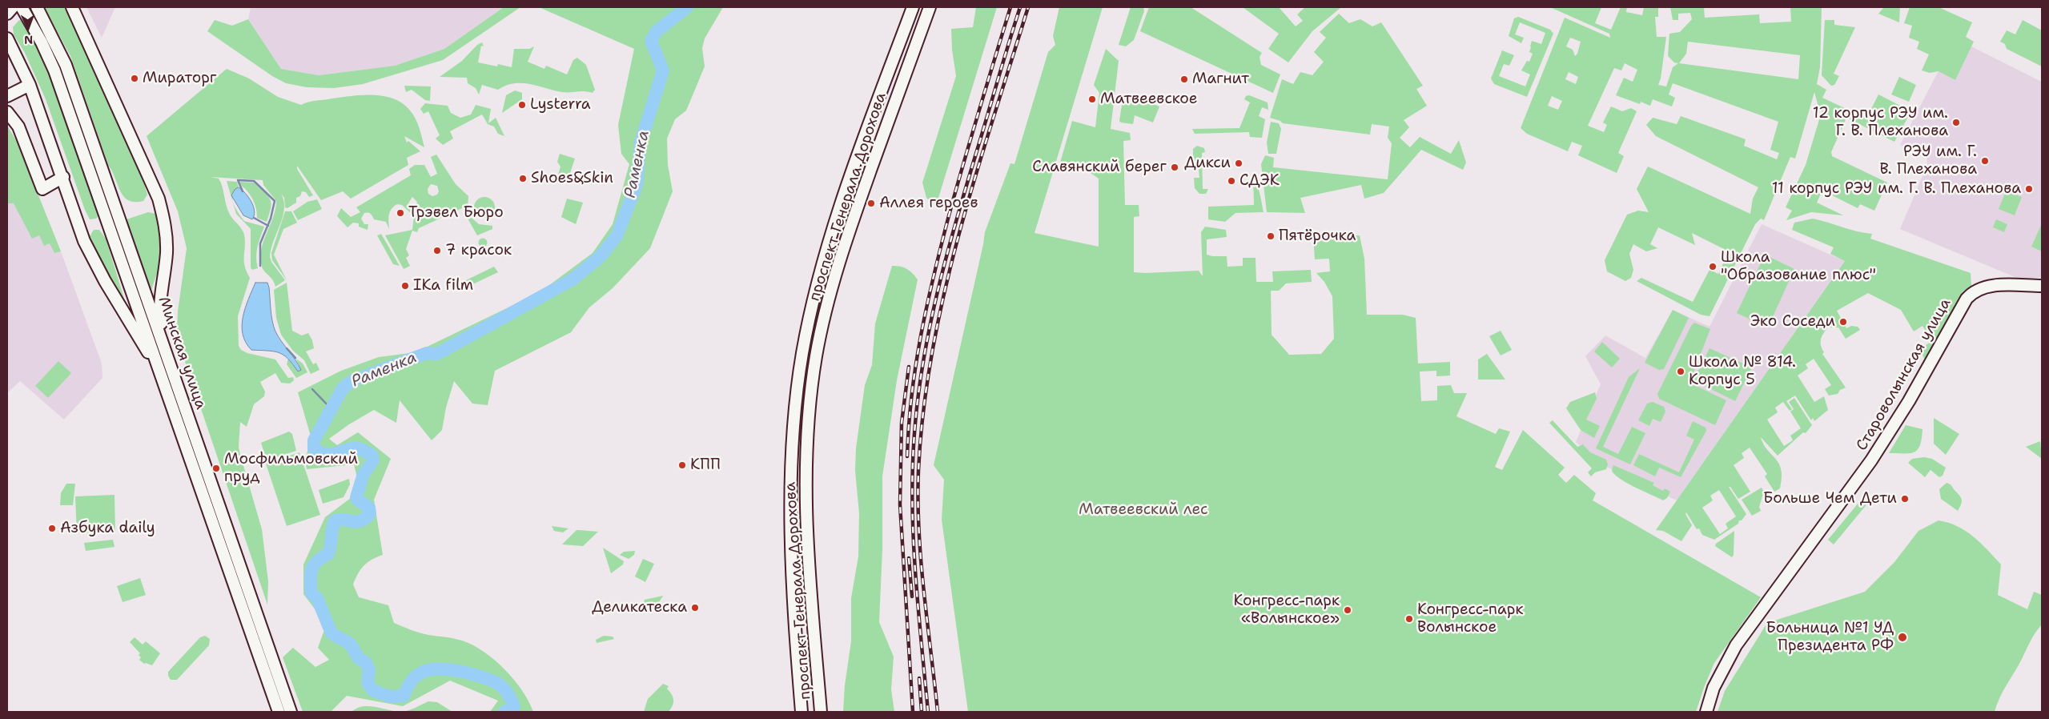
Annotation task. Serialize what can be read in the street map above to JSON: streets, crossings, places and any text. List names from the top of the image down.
{
  "streets": {
    "main road": ["проспект Генерала Дорохова", "Минская улица", "Староволынская улица"]
  },
  "water": ["Раменка"],
  "parks": ["Матвеевский лес"],
  "places": [
    "Мираторг",
    "Магнит",
    "Матвеевское",
    "Lysterra",
    "12 корпус РЭУ им. Г. В. Плеханова",
    "РЭУ им. Г. В. Плеханова",
    "Дикси",
    "Славянский берег",
    "Shoes&Skin",
    "СДЭК",
    "11 корпус РЭУ им. Г. В. Плеханова",
    "Аллея героев",
    "Трэвел Бюро",
    "Пятёрочка",
    "7 красок",
    "Школа \"Образование плюс\"",
    "IKa film",
    "Эко Соседи",
    "Школа № 814. Корпус 5",
    "КПП",
    "Мосфильмовский пруд",
    "Больше Чем Дети",
    "Азбука daily",
    "Деликатеска",
    "Конгресс-парк «Волынское»",
    "Конгресс-парк Волынское",
    "Больница №1 УД Президента РФ"
  ],
  "north": "bottom"
}
